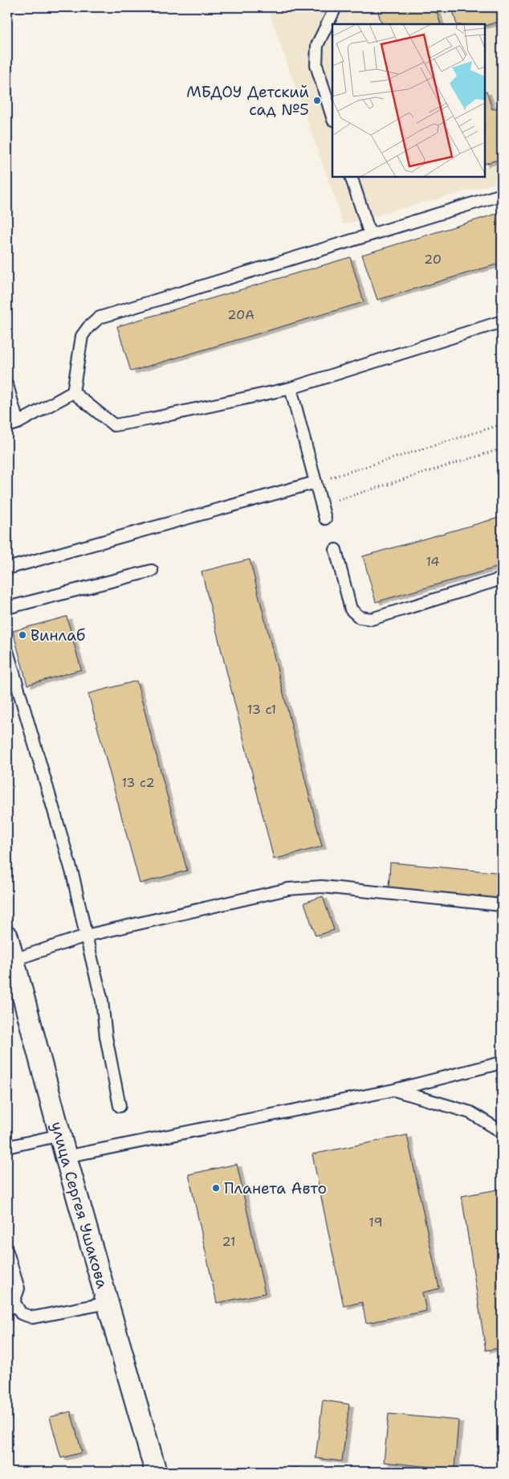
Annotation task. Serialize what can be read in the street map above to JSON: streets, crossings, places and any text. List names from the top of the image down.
{
  "streets": {
    "street": ["улица Сергея Ушакова"]
  },
  "places": ["МБДОУ Детский сад №5", "Винлаб", "Планета Авто"],
  "house_numbers": [
    "20",
    "20А",
    "14",
    "13 с1",
    "13 с2",
    "19",
    "21"
  ]
}
